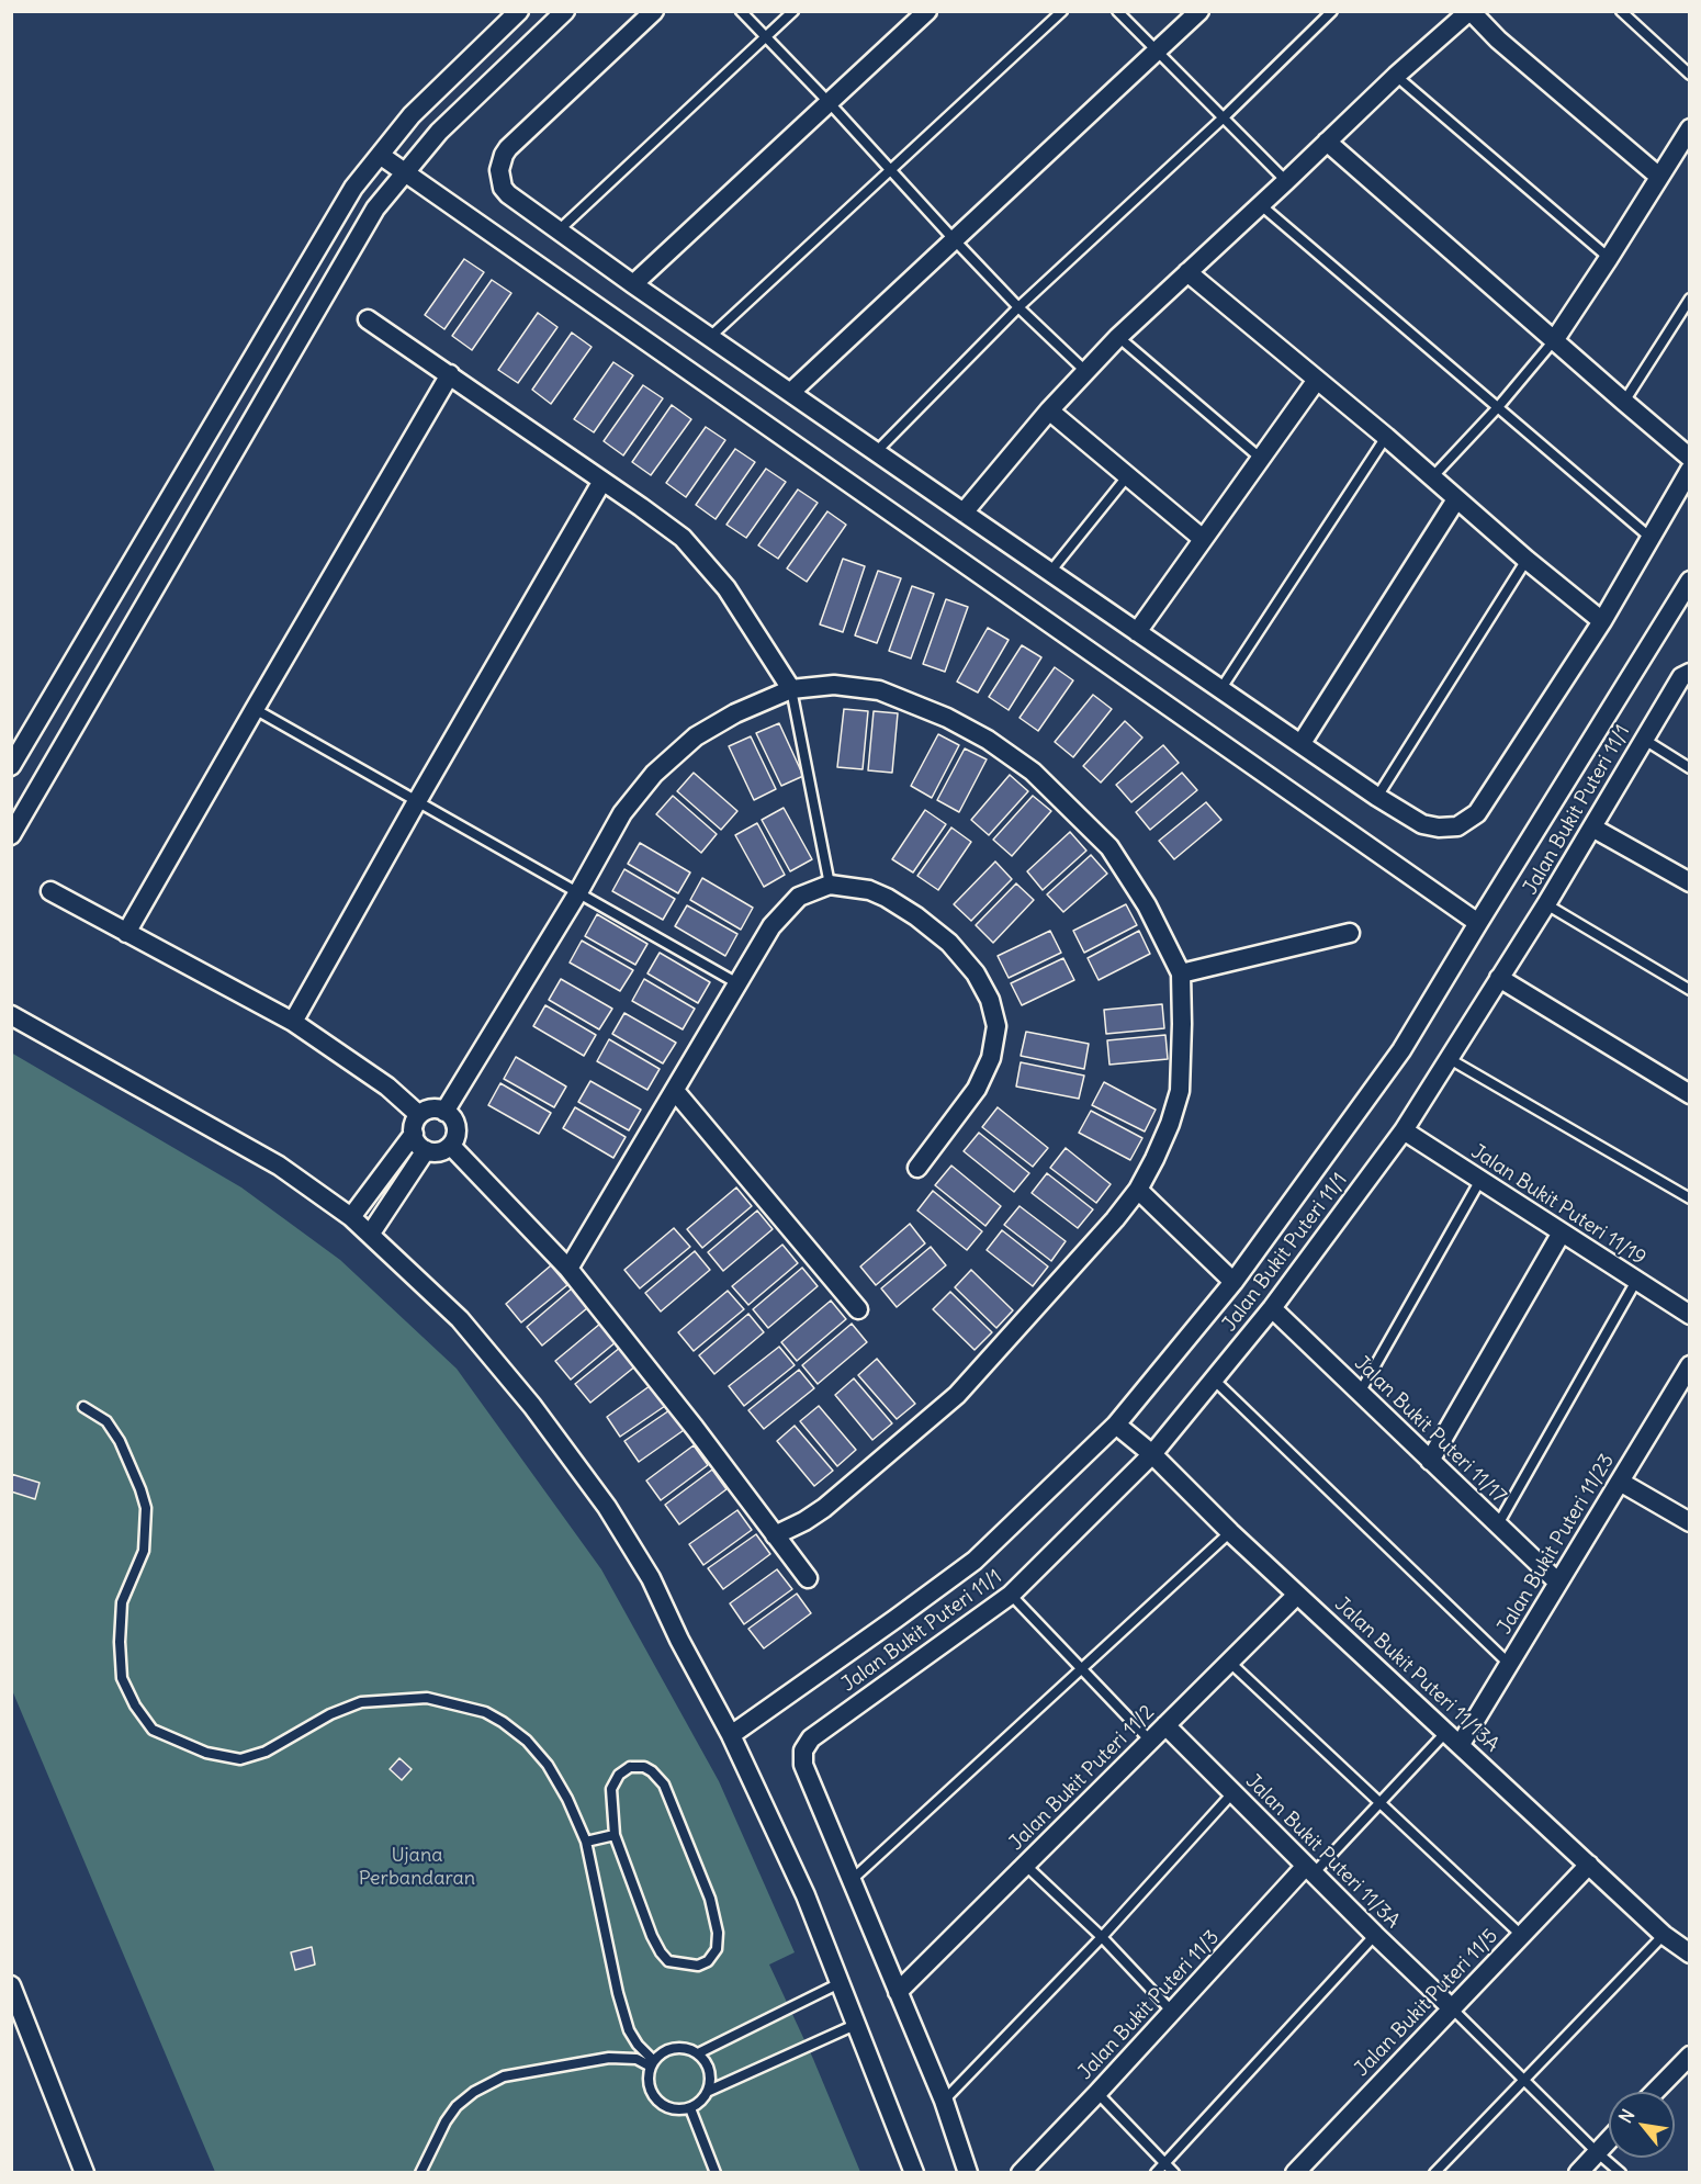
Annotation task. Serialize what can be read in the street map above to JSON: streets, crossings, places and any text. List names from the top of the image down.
{
  "streets": {
    "street": [
      "Jalan Bukit Puteri 11/1",
      "Jalan Bukit Puteri 11/19",
      "Jalan Bukit Puteri 11/17",
      "Jalan Bukit Puteri 11/23",
      "Jalan Bukit Puteri 11/13A",
      "Jalan Bukit Puteri 11/2",
      "Jalan Bukit Puteri 11/3A",
      "Jalan Bukit Puteri 11/5",
      "Jalan Bukit Puteri 11/3"
    ]
  },
  "crossings": [
    ["Jalan Bukit Puteri 11/1", "Jalan Bukit Puteri 11/19"],
    ["Jalan Bukit Puteri 11/1", "Jalan Bukit Puteri 11/17"],
    ["Jalan Bukit Puteri 11/1", "Jalan Bukit Puteri 11/13A"],
    ["Jalan Bukit Puteri 11/17", "Jalan Bukit Puteri 11/23"],
    ["Jalan Bukit Puteri 11/23", "Jalan Bukit Puteri 11/13A"],
    ["Jalan Bukit Puteri 11/13A", "Jalan Bukit Puteri 11/2"],
    ["Jalan Bukit Puteri 11/13A", "Jalan Bukit Puteri 11/5"],
    ["Jalan Bukit Puteri 11/2", "Jalan Bukit Puteri 11/3A"],
    ["Jalan Bukit Puteri 11/3A", "Jalan Bukit Puteri 11/5"],
    ["Jalan Bukit Puteri 11/3A", "Jalan Bukit Puteri 11/3"]
  ],
  "parks": ["Ujana Perbandaran"],
  "north": "top left"
}
